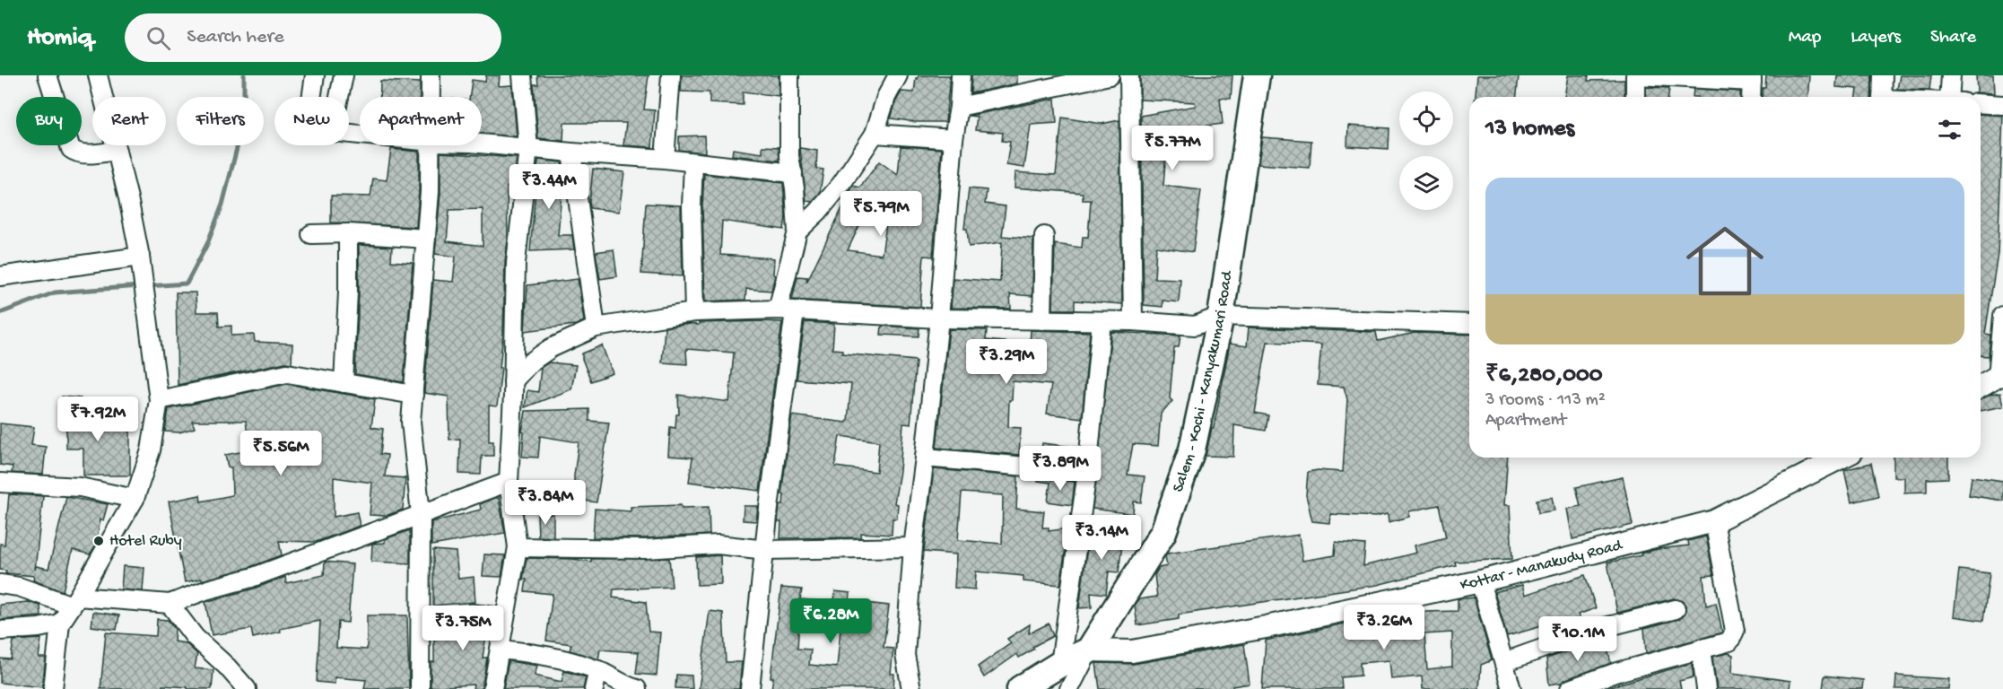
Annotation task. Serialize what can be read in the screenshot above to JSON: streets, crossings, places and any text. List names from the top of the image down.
{
  "streets": {
    "highway": ["Salem - Kochi - Kanyakumari Road"],
    "main road": ["Kottar - Manakudy Road"]
  },
  "crossings": [
    ["Salem - Kochi - Kanyakumari Road", "Kottar - Manakudy Road"]
  ],
  "places": ["Hotel Ruby"],
  "page": {
    "header": "Homiq",
    "search": "Search here",
    "nav": ["Map", "Layers", "Share"],
    "chip": [
      "Buy",
      "Rent",
      "Filters",
      "New",
      "Apartment"
    ],
    "heading": "13 homes",
    "price": [
      "₹5.77M",
      "₹3.44M",
      "₹5.79M",
      "₹3.29M",
      "₹7.92M",
      "₹5.56M",
      "₹3.89M",
      "₹3.84M",
      "₹3.14M",
      "₹6.28M",
      "₹3.26M",
      "₹3.75M",
      "₹10.1M"
    ],
    "list": [
      {
        "name": "₹6,280,000",
        "note": "3 rooms · 113 m² · Apartment"
      }
    ]
  }
}
